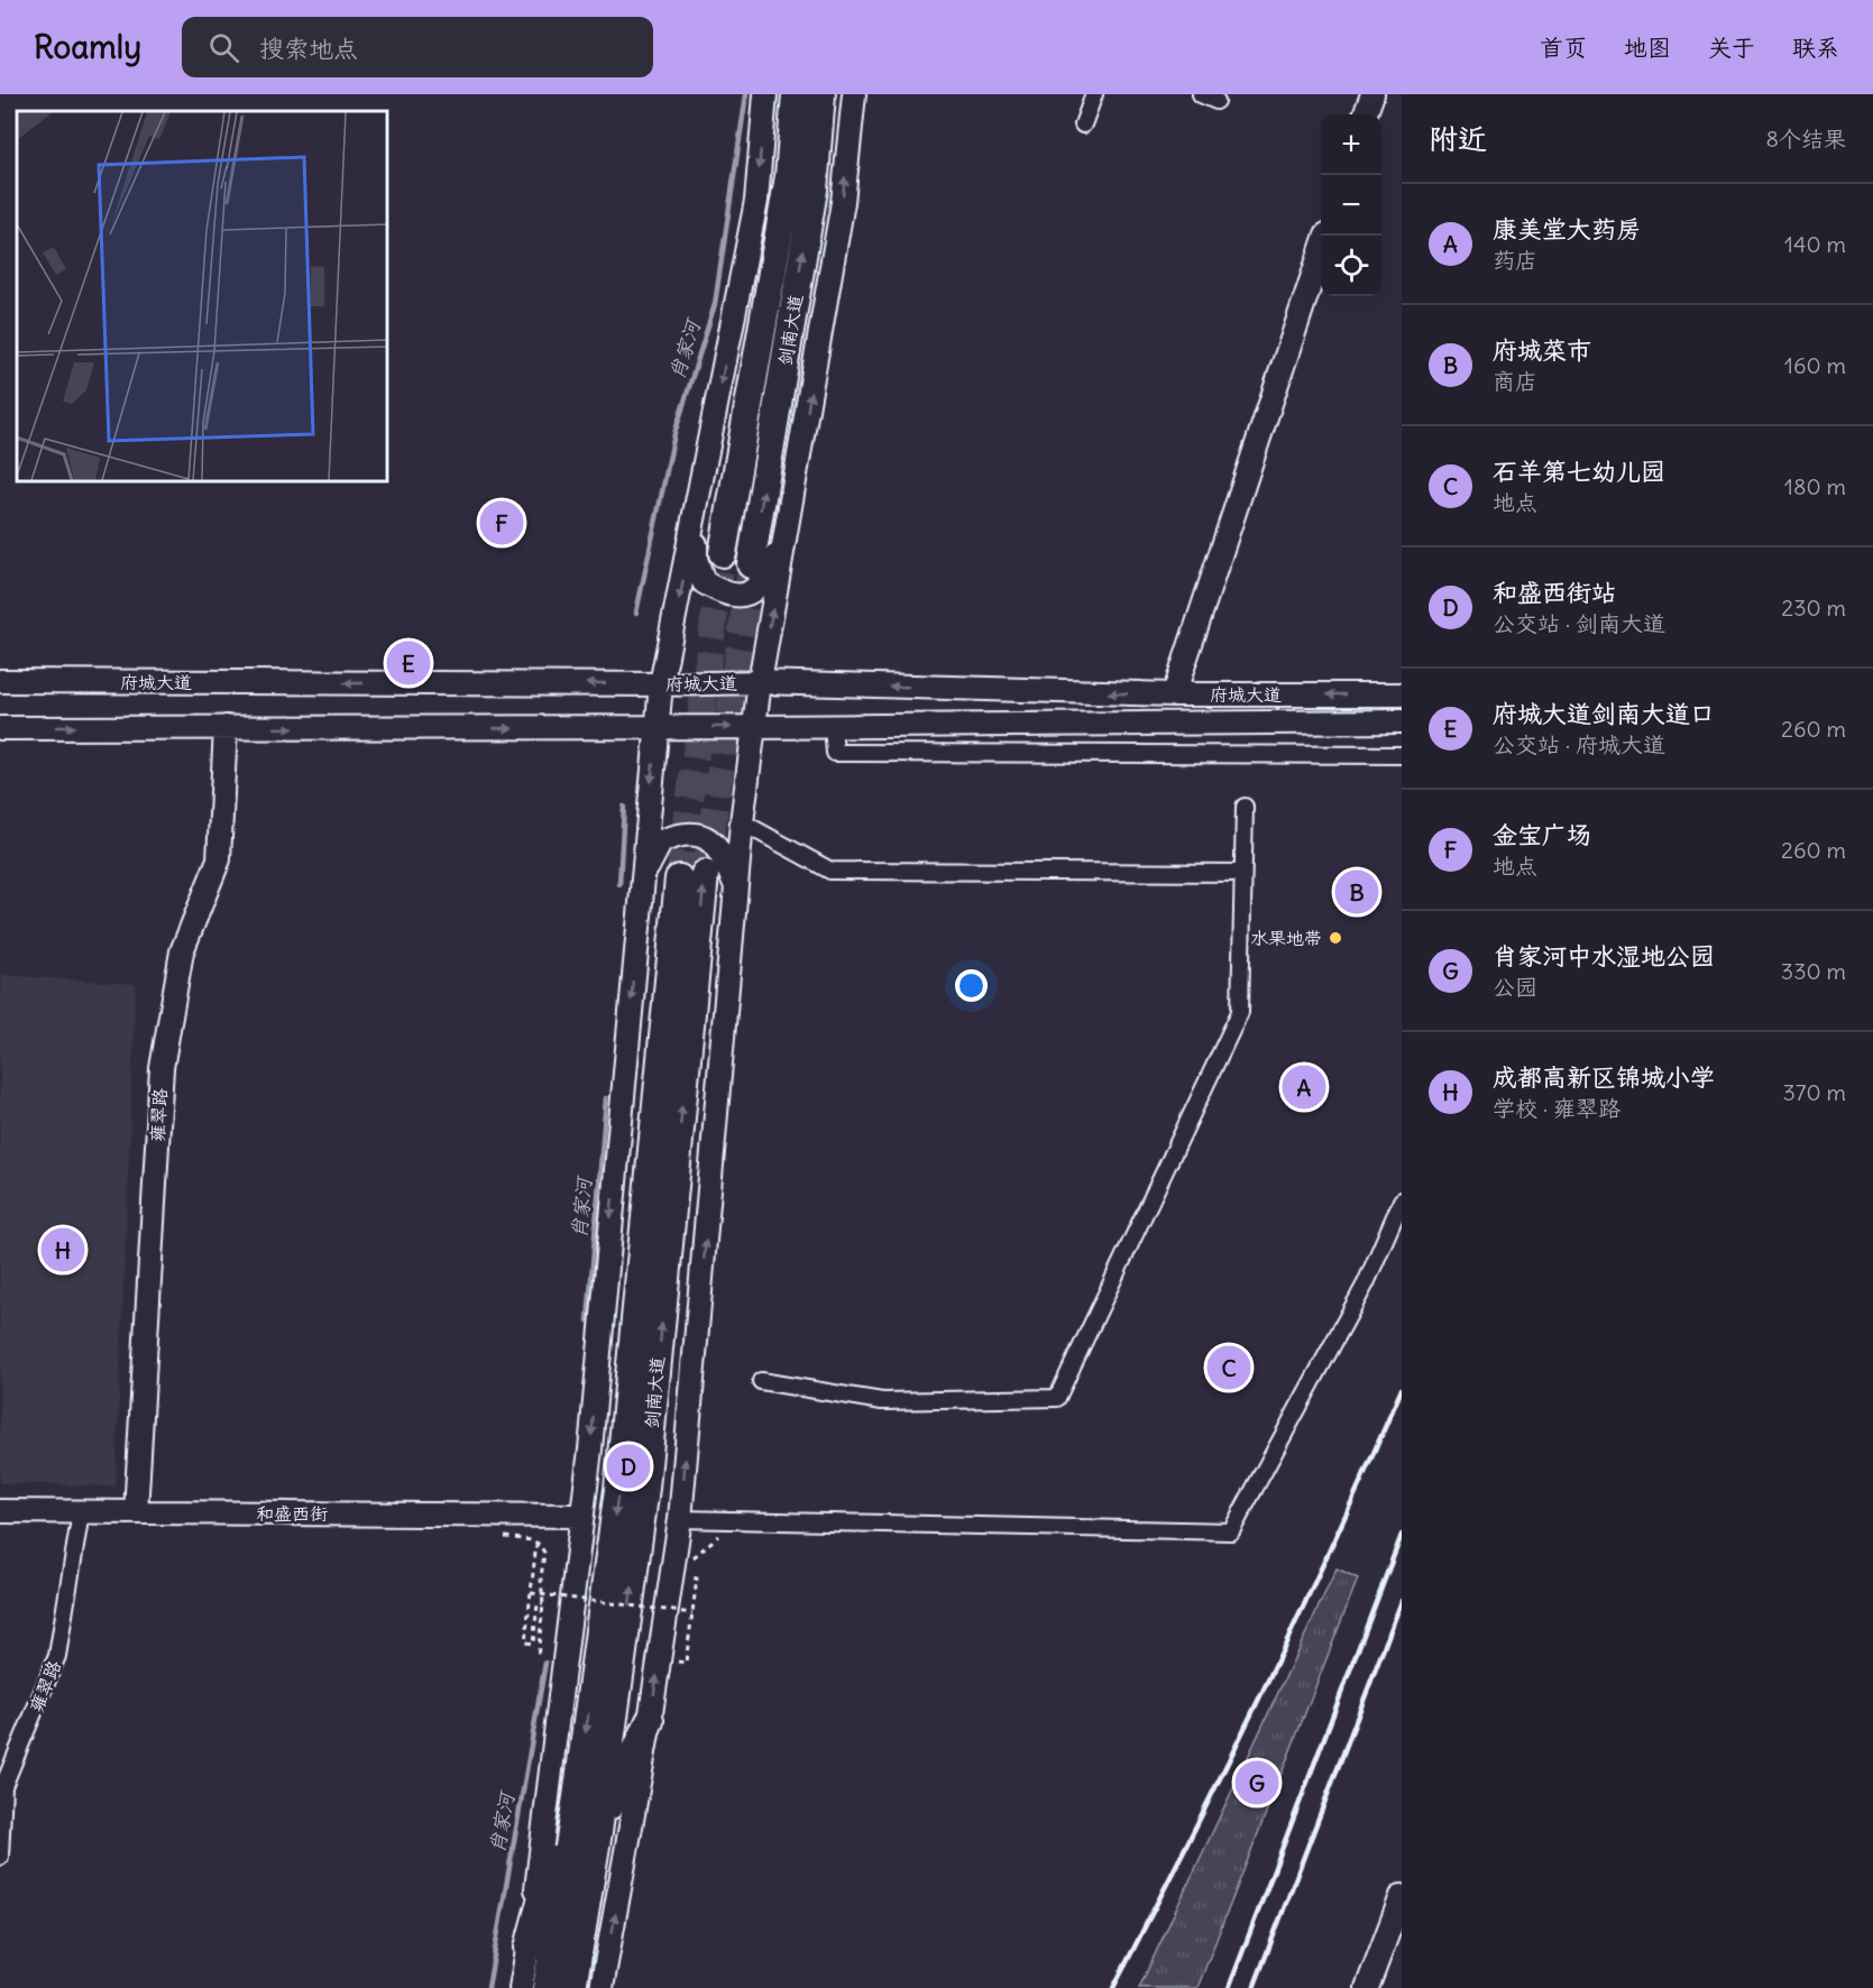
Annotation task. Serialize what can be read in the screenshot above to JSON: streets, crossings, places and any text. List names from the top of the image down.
{
  "streets": {
    "highway": ["剑南大道"],
    "main road": ["府城大道", "雍翠路", "和盛西街"]
  },
  "crossings": [
    ["府城大道", "雍翠路"],
    ["雍翠路", "和盛西街"]
  ],
  "water": ["肖家河"],
  "places": ["水果地带"],
  "page": {
    "header": "Roamly",
    "search": "搜索地点",
    "nav": [
      "首页",
      "地图",
      "关于",
      "联系"
    ],
    "heading": ["附近", "8个结果"],
    "map_buttons": ["+", "−"],
    "list": [
      {
        "mark": "A",
        "name": "康美堂大药房",
        "note": "药店",
        "value": "140 m"
      },
      {
        "mark": "B",
        "name": "府城菜市",
        "note": "商店",
        "value": "160 m"
      },
      {
        "mark": "C",
        "name": "石羊第七幼儿园",
        "note": "地点",
        "value": "180 m"
      },
      {
        "mark": "D",
        "name": "和盛西街站",
        "note": "公交站 · 剑南大道",
        "value": "230 m"
      },
      {
        "mark": "E",
        "name": "府城大道剑南大道口",
        "note": "公交站 · 府城大道",
        "value": "260 m"
      },
      {
        "mark": "F",
        "name": "金宝广场",
        "note": "地点",
        "value": "260 m"
      },
      {
        "mark": "G",
        "name": "肖家河中水湿地公园",
        "note": "公园",
        "value": "330 m"
      },
      {
        "mark": "H",
        "name": "成都高新区锦城小学",
        "note": "学校 · 雍翠路",
        "value": "370 m"
      }
    ],
    "pins": [
      "F",
      "E",
      "B",
      "A",
      "H",
      "C",
      "D",
      "G"
    ]
  }
}
